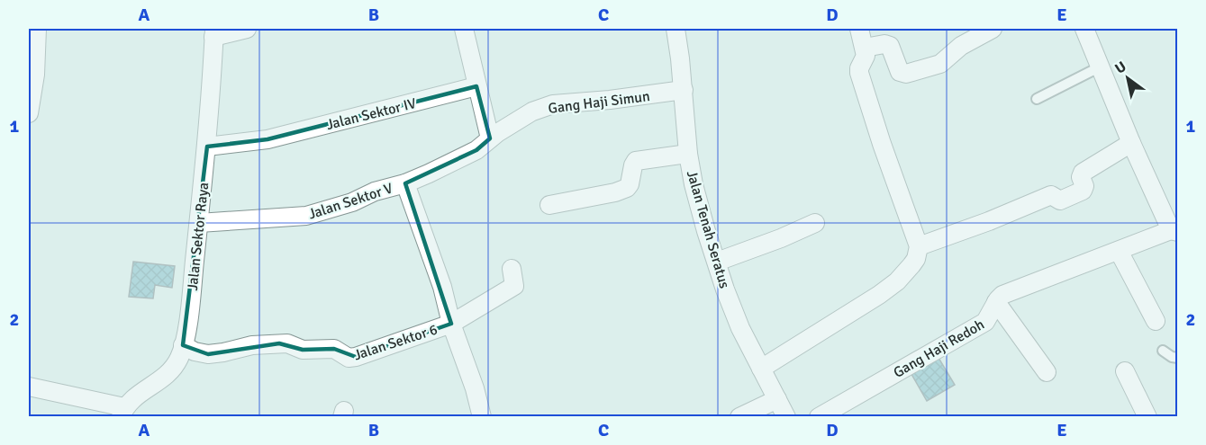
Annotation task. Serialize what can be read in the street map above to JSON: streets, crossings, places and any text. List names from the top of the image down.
{
  "streets": {
    "street": [
      "Gang Haji Simun",
      "Jalan Sektor IV",
      "Jalan Sektor V",
      "Jalan Tenah Seratus",
      "Jalan Sektor Raya",
      "Jalan Sektor 6",
      "Gang Haji Redoh"
    ]
  },
  "crossings": [
    ["Gang Haji Simun", "Jalan Sektor V"],
    ["Gang Haji Simun", "Jalan Tenah Seratus"],
    ["Jalan Sektor IV", "Jalan Sektor Raya"],
    ["Jalan Sektor V", "Jalan Sektor Raya"],
    ["Jalan Sektor Raya", "Jalan Sektor 6"]
  ],
  "north": "top left",
  "grid": {
    "columns": [
      "A",
      "B",
      "C",
      "D",
      "E"
    ],
    "rows": ["1", "2"]
  }
}
